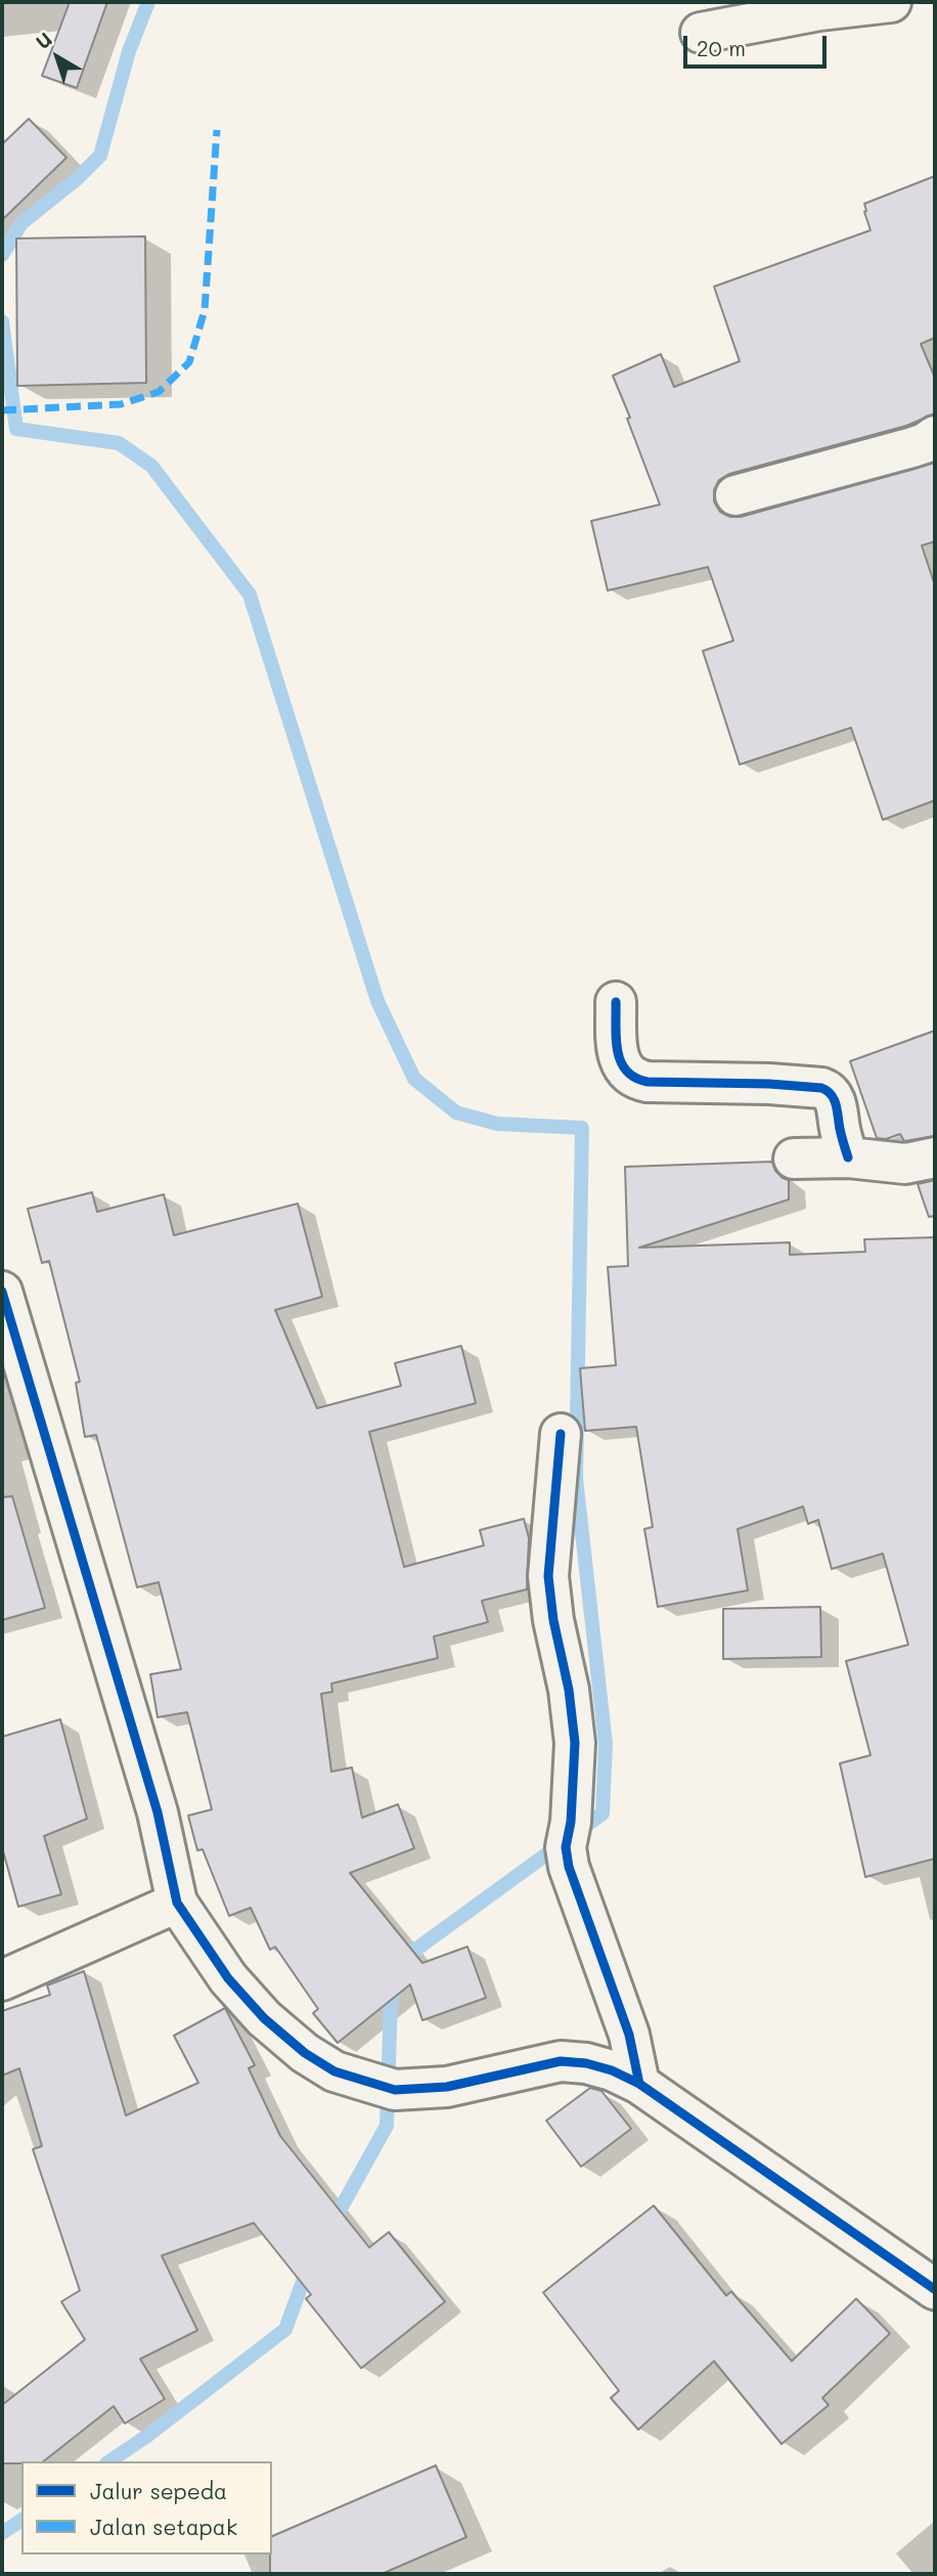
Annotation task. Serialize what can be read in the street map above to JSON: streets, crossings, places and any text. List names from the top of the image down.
{
  "legend": ["Jalur sepeda", "Jalan setapak"],
  "scale_bar": "20 m",
  "north": "top left"
}
